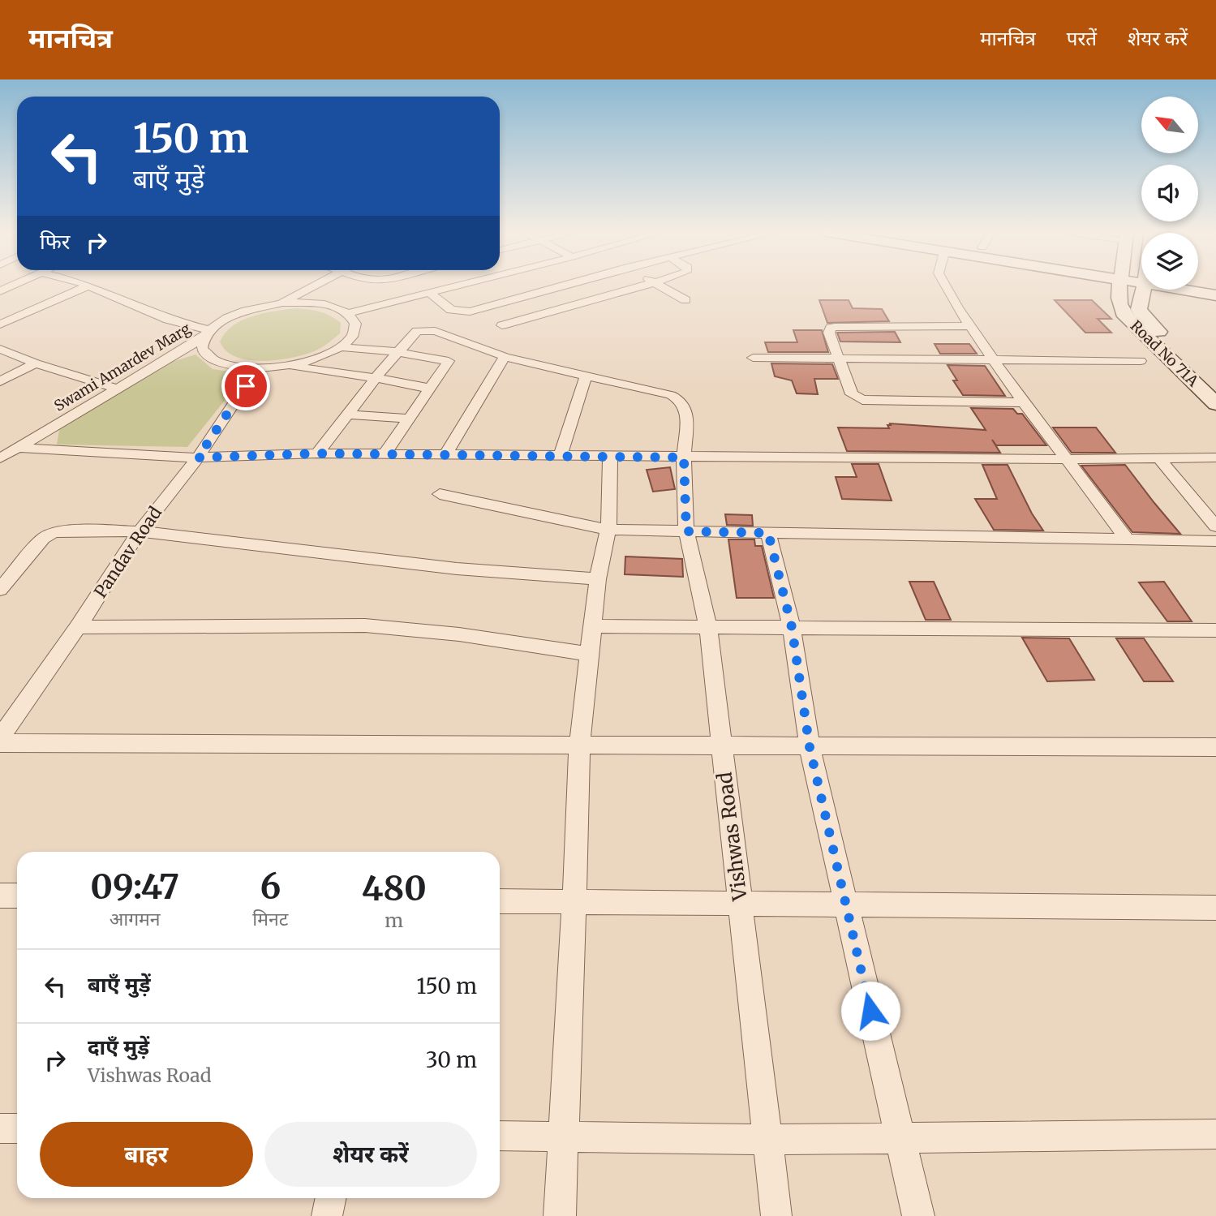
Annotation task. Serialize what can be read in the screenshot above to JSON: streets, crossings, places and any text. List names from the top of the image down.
{
  "streets": {
    "street": [
      "Road No 71A",
      "Swami Amardev Marg",
      "Pandav Road",
      "Vishwas Road"
    ]
  },
  "north": "top left",
  "page": {
    "header": "मानचित्र",
    "nav": ["मानचित्र", "परतें", "शेयर करें"],
    "turn": ["150 m", "बाएँ मुड़ें"],
    "then": "फिर",
    "eta": [
      "09:47",
      "आगमन",
      "6",
      "मिनट",
      "480",
      "m"
    ],
    "list": [
      {
        "name": "बाएँ मुड़ें",
        "value": "150 m"
      },
      {
        "name": "दाएँ मुड़ें",
        "note": "Vishwas Road",
        "value": "30 m"
      }
    ],
    "buttons": ["बाहर", "शेयर करें"]
  }
}
